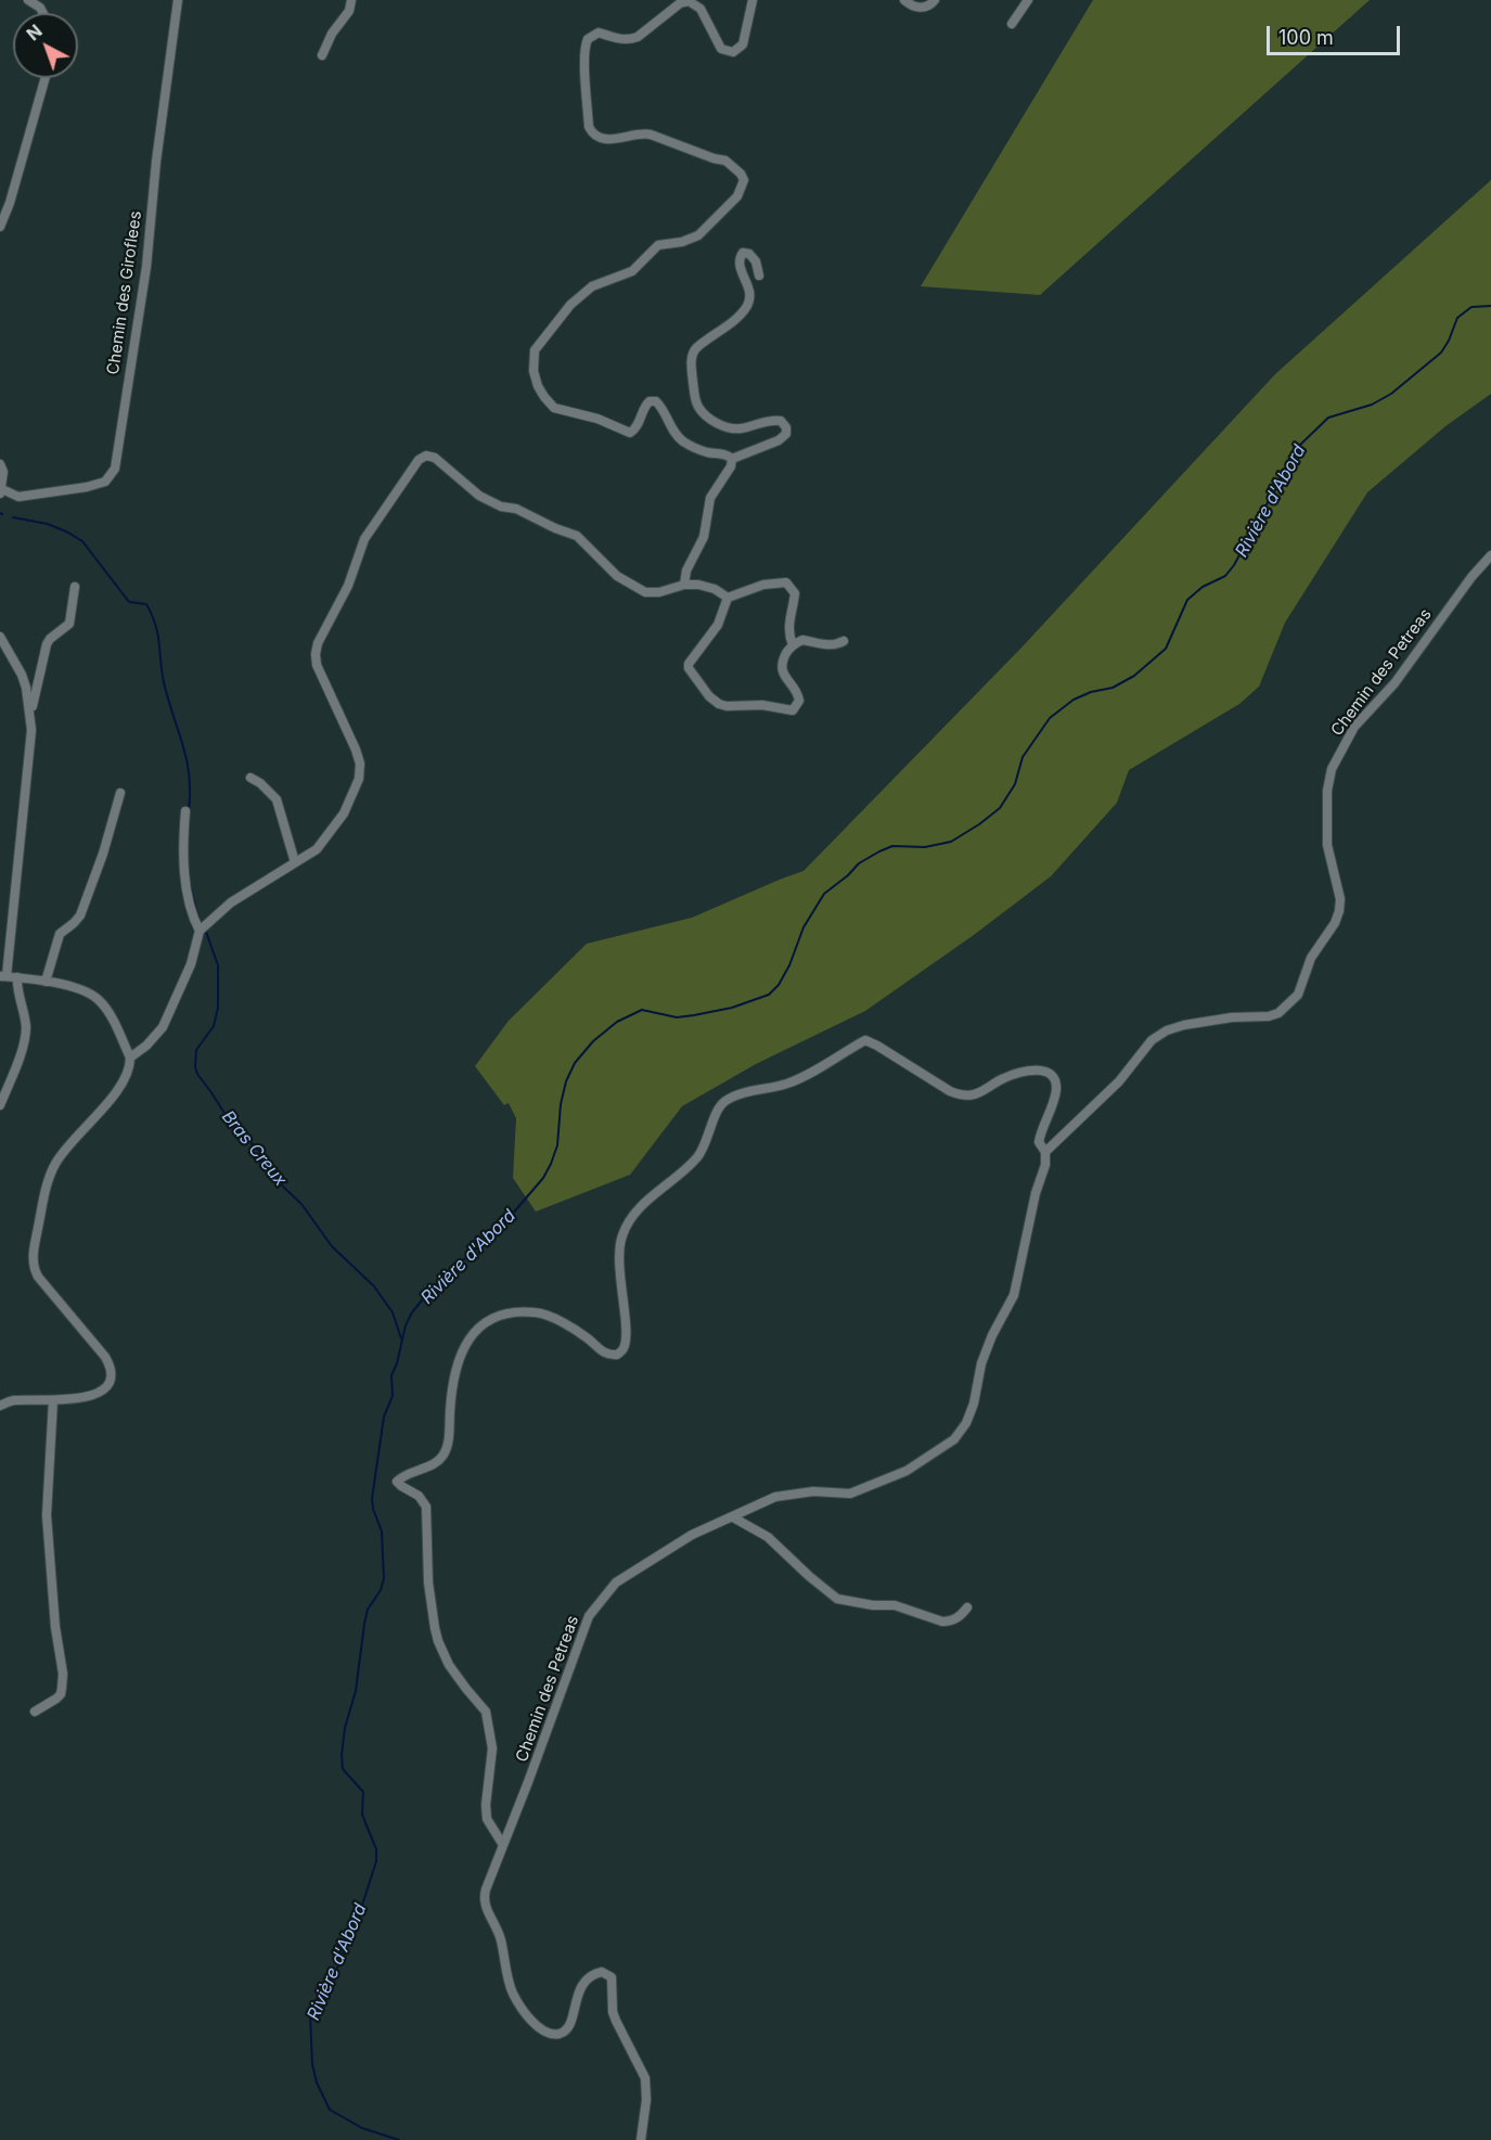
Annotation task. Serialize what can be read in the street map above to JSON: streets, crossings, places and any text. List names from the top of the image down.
{
  "streets": {
    "street": ["Chemin des Giroflees", "Chemin des Petreas"]
  },
  "water": ["Rivière d'Abord", "Bras Creux"],
  "scale_bar": "100 m",
  "north": "top left"
}
